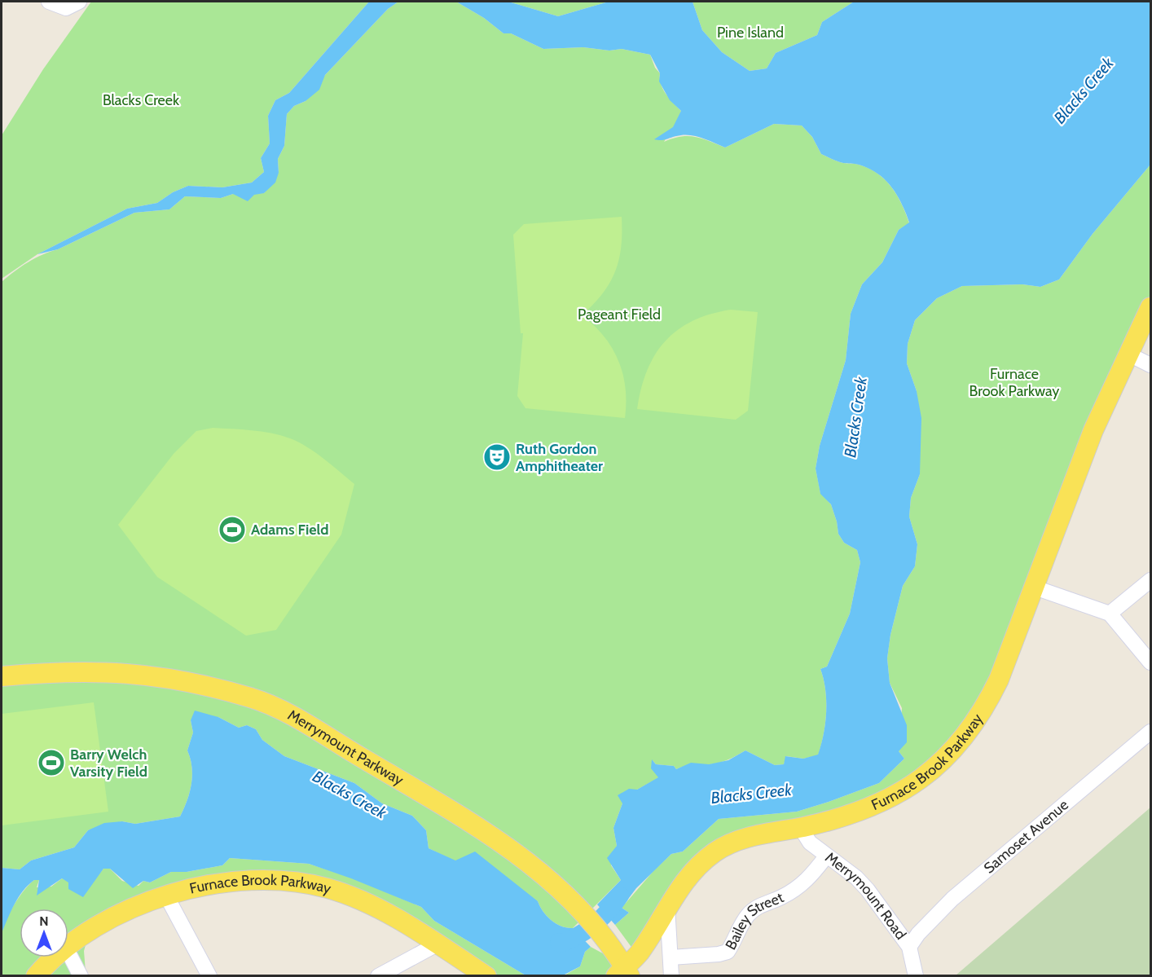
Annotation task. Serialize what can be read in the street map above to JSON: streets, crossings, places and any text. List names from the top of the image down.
{
  "streets": {
    "main road": ["Merrymount Parkway", "Furnace Brook Parkway"],
    "street": ["Samoset Avenue", "Merrymount Road", "Bailey Street"]
  },
  "crossings": [
    ["Merrymount Parkway", "Furnace Brook Parkway"],
    ["Furnace Brook Parkway", "Merrymount Road"],
    ["Samoset Avenue", "Merrymount Road"],
    ["Merrymount Road", "Bailey Street"]
  ],
  "water": ["Blacks Creek"],
  "parks": [
    "Pine Island",
    "Blacks Creek",
    "Pageant Field",
    "Furnace Brook Parkway"
  ],
  "places": {
    "theatre": ["Ruth Gordon Amphitheater"],
    "sports": ["Adams Field", "Barry Welch Varsity Field"]
  },
  "north": "top"
}
